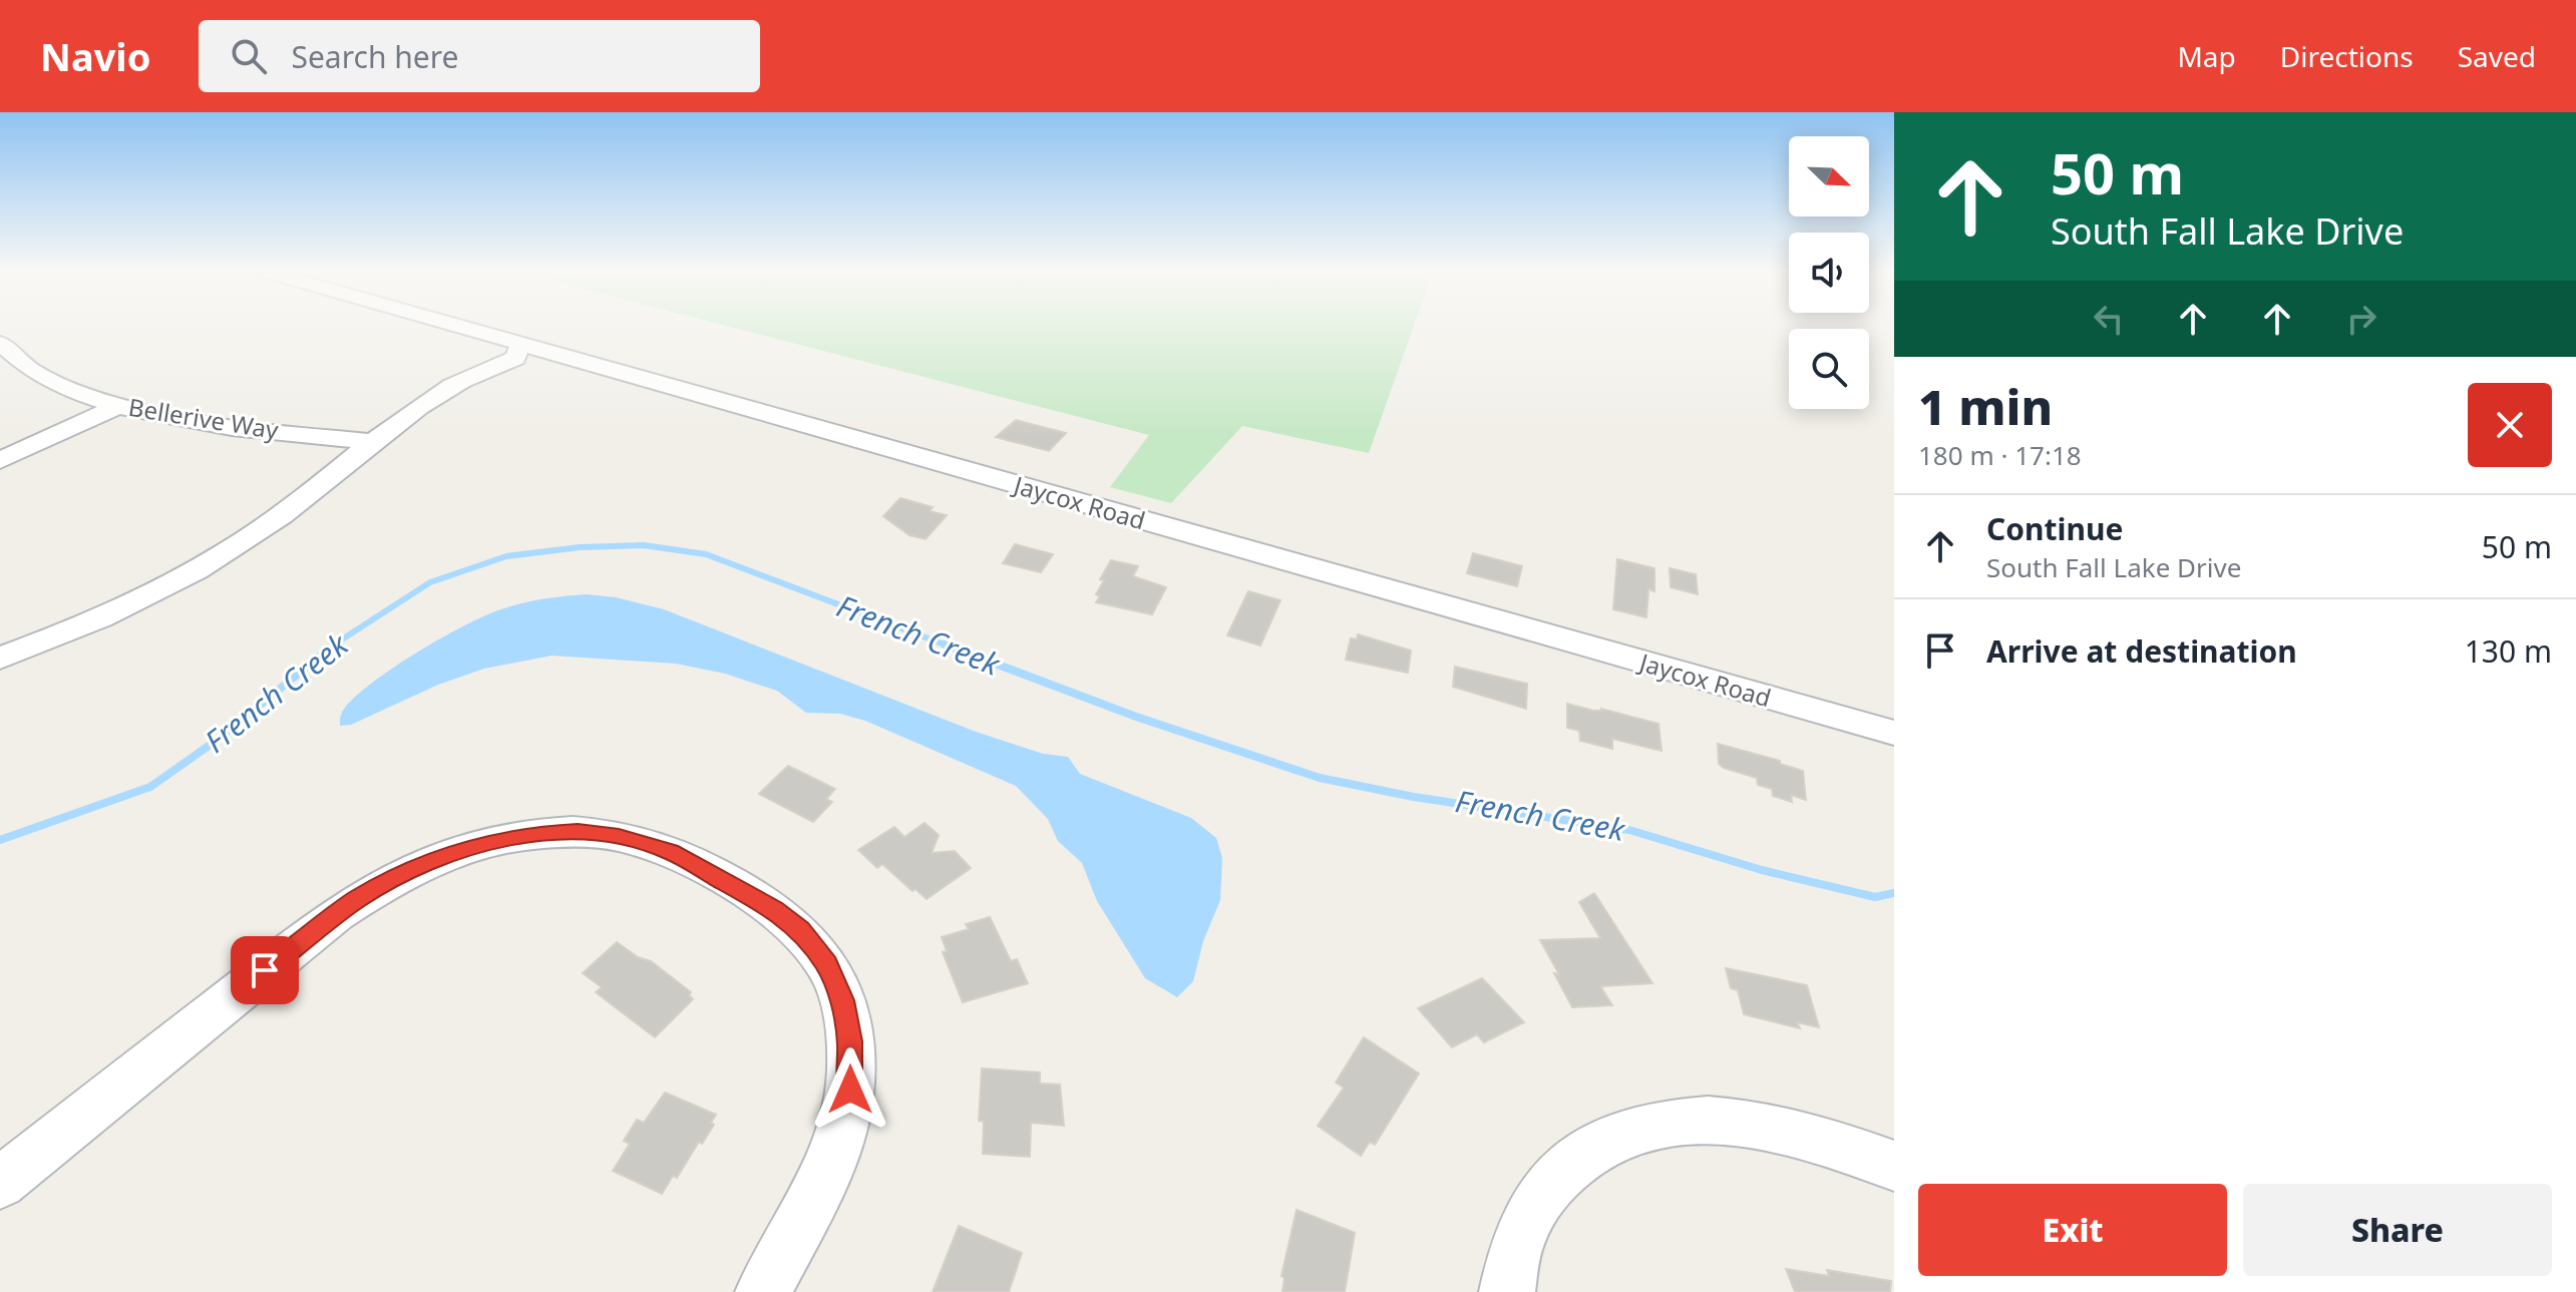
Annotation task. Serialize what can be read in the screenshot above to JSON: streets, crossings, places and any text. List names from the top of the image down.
{
  "streets": {
    "street": ["Bellerive Way", "Jaycox Road"]
  },
  "water": ["French Creek"],
  "north": "bottom right",
  "page": {
    "header": "Navio",
    "search": "Search here",
    "nav": ["Map", "Directions", "Saved"],
    "turn": ["50 m", "South Fall Lake Drive"],
    "heading": ["1 min", "180 m · 17:18"],
    "list": [
      {
        "name": "Continue",
        "note": "South Fall Lake Drive",
        "value": "50 m"
      },
      {
        "name": "Arrive at destination",
        "value": "130 m"
      }
    ],
    "buttons": ["Exit", "Share"]
  }
}
